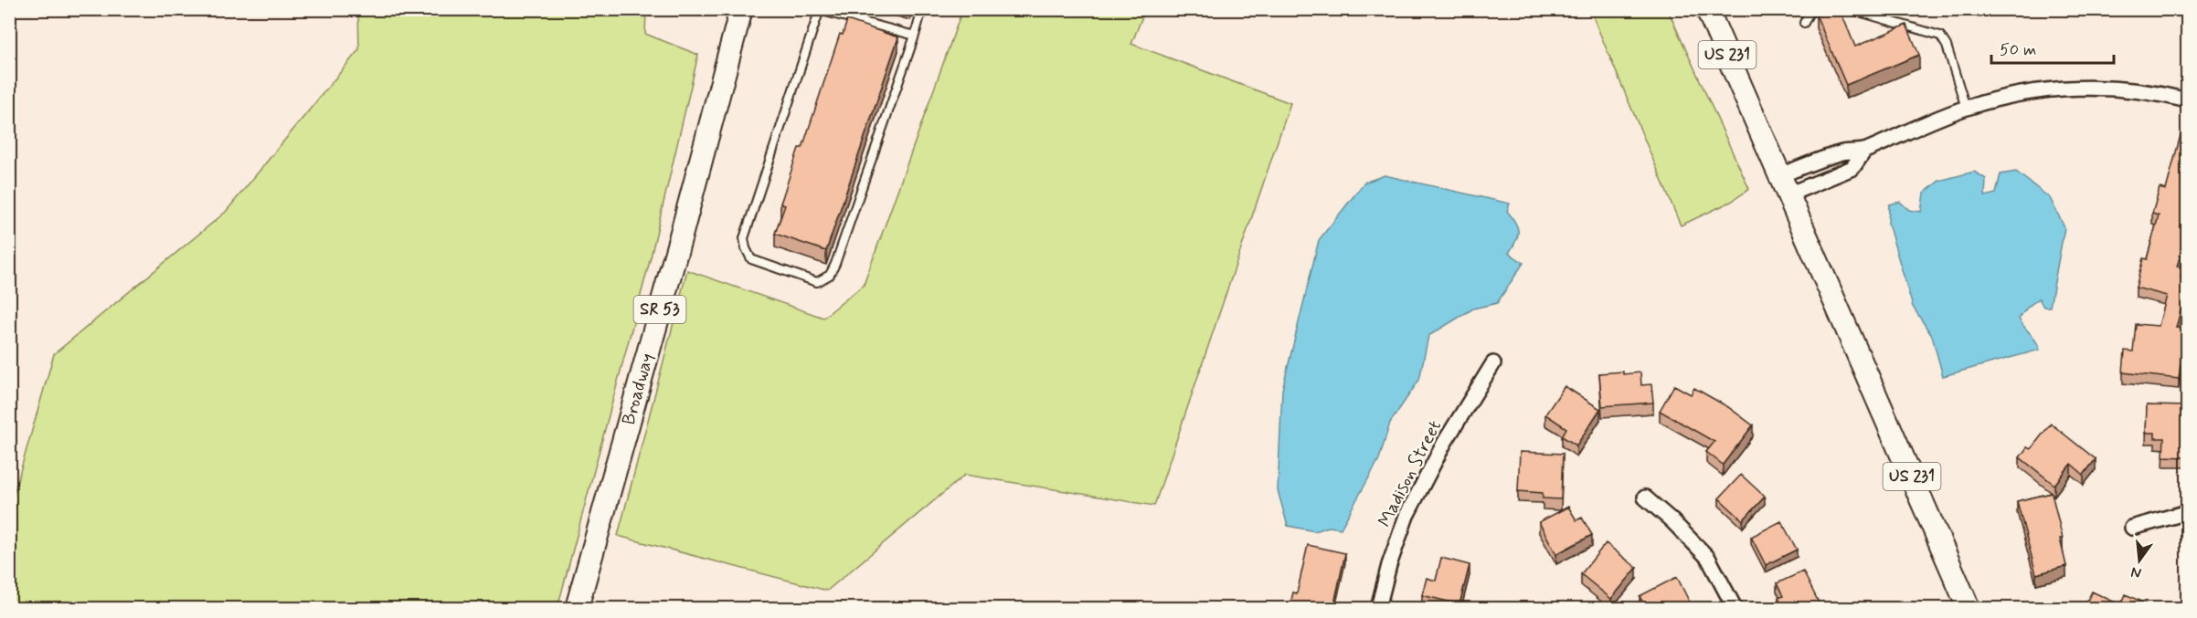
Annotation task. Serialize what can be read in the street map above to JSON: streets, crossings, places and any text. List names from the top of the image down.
{
  "streets": {
    "main road": ["US 231", "SR 53", "Broadway"],
    "street": ["Madison Street"]
  },
  "scale_bar": "50 m",
  "north": "bottom"
}
